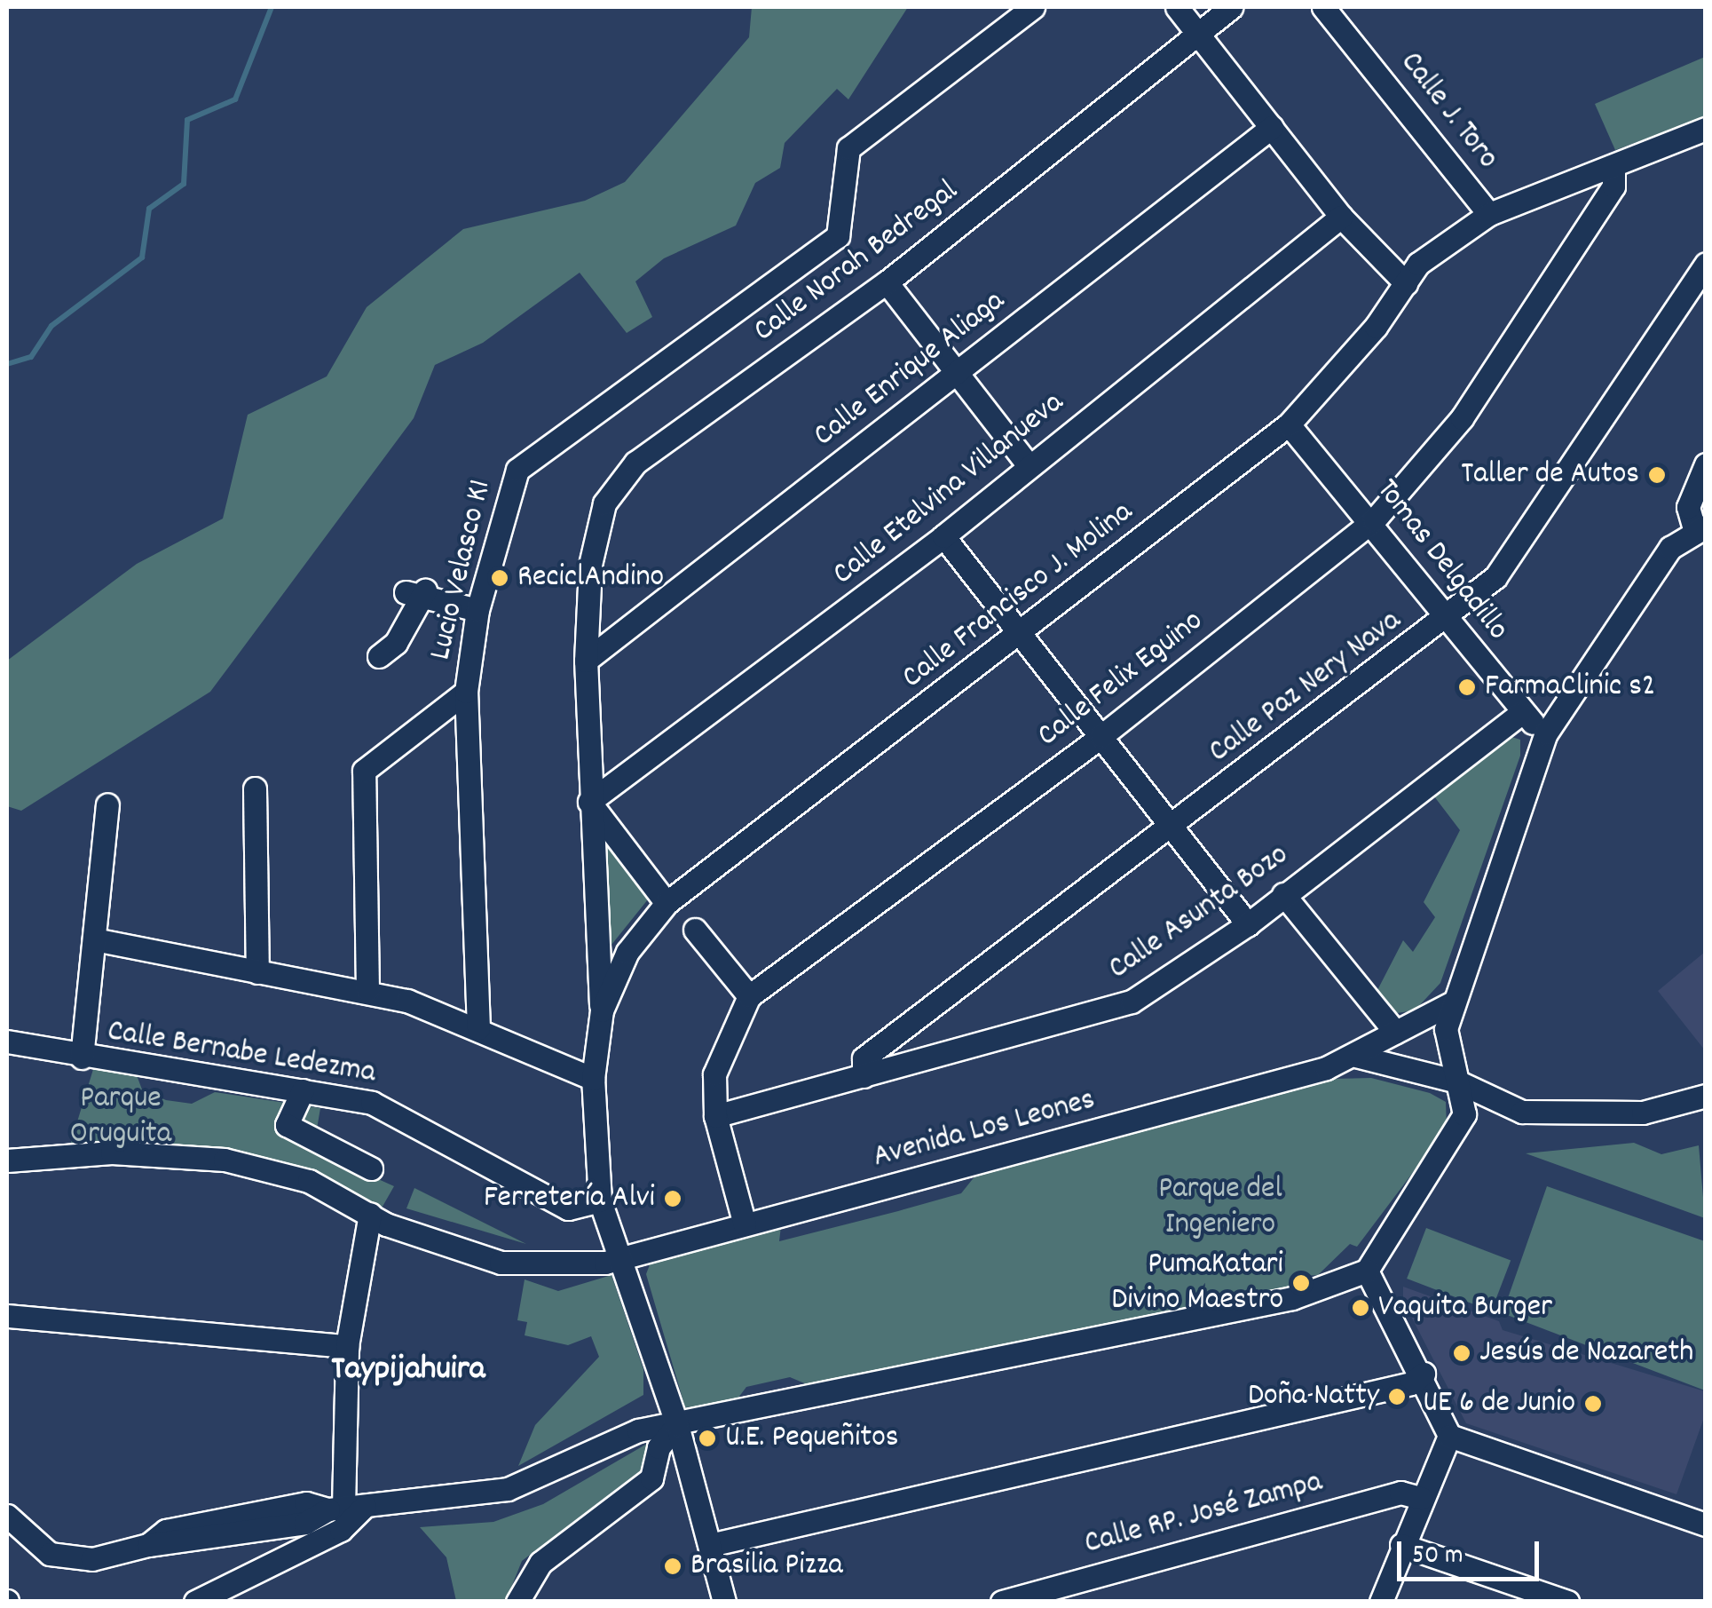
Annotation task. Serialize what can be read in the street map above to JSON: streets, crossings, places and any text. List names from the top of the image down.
{
  "streets": {
    "street": [
      "Calle J. Toro",
      "Calle Norah Bedregal",
      "Calle Enrique Aliaga",
      "Calle Etelvina Villanueva",
      "Tomas Delgadillo",
      "Lucio Velasco K1",
      "Calle Francisco J. Molina",
      "Calle Felix Eguino",
      "Calle Paz Nery Nava",
      "Calle Asunta Bozo",
      "Calle Bernabe Ledezma",
      "Avenida Los Leones",
      "Calle RP. José Zampa"
    ]
  },
  "crossings": [
    ["Calle J. Toro", "Calle Francisco J. Molina"],
    ["Calle Norah Bedregal", "Calle Enrique Aliaga"],
    ["Calle Norah Bedregal", "Calle Etelvina Villanueva"],
    ["Calle Norah Bedregal", "Calle Francisco J. Molina"],
    ["Tomas Delgadillo", "Calle Francisco J. Molina"],
    ["Tomas Delgadillo", "Calle Felix Eguino"],
    ["Tomas Delgadillo", "Calle Paz Nery Nava"],
    ["Tomas Delgadillo", "Calle Asunta Bozo"],
    ["Calle Francisco J. Molina", "Calle Felix Eguino"],
    ["Calle Francisco J. Molina", "Calle Bernabe Ledezma"],
    ["Calle Francisco J. Molina", "Avenida Los Leones"],
    ["Calle Felix Eguino", "Calle Asunta Bozo"],
    ["Calle Felix Eguino", "Avenida Los Leones"],
    ["Calle Paz Nery Nava", "Calle Asunta Bozo"]
  ],
  "districts": ["Taypijahuira"],
  "parks": ["Parque Oruguita", "Parque del Ingeniero"],
  "places": [
    "Taller de Autos",
    "ReciclAndino",
    "FarmaClinic s2",
    "Ferretería Alvi",
    "PumaKatari Divino Maestro",
    "Vaquita Burger",
    "Jesús de Nazareth",
    "Doña Natty",
    "UE 6 de Junio",
    "U.E. Pequeñitos",
    "Brasilia Pizza"
  ],
  "scale_bar": "50 m"
}
